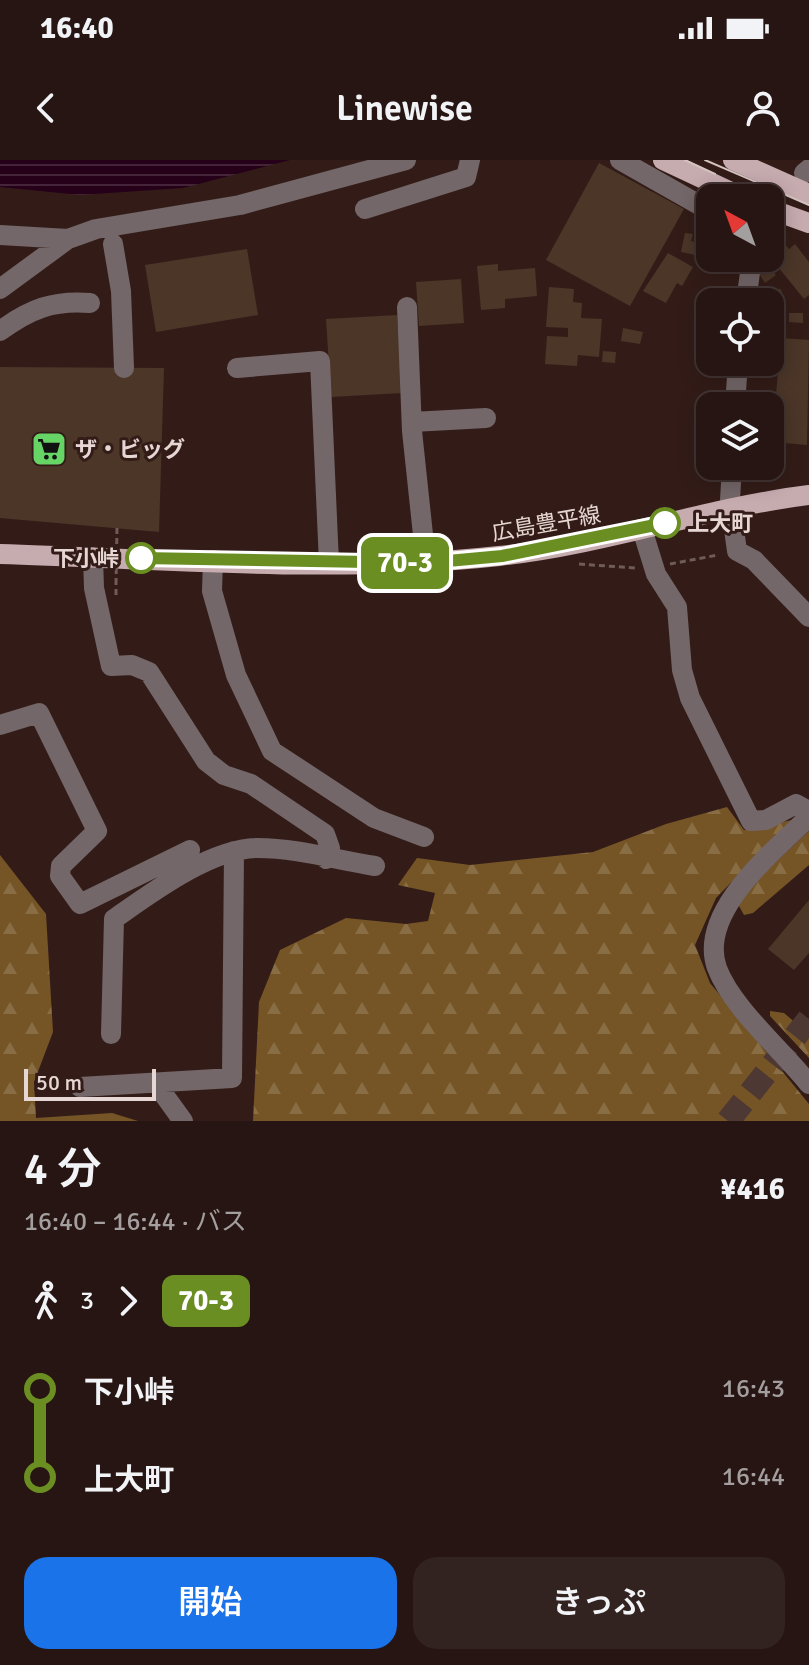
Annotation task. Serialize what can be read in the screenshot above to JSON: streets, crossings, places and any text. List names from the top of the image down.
{
  "streets": {
    "main road": ["広島豊平線"]
  },
  "places": {
    "supermarket": ["ザ・ビッグ"],
    "other": ["上大町", "下小峠"]
  },
  "lines": ["bus line 70-3"],
  "scale_bar": "50 m",
  "north": "top left",
  "page": {
    "status": "16:40",
    "header": "Linewise",
    "on_map": "70-3",
    "scale": "50 m",
    "heading": ["4 分", "16:40 – 16:44 · バス", "¥416"],
    "legs": ["3", "70-3"],
    "list": [
      {
        "name": "下小峠",
        "value": "16:43"
      },
      {
        "name": "上大町",
        "value": "16:44"
      }
    ],
    "buttons": ["開始", "きっぷ"]
  }
}
